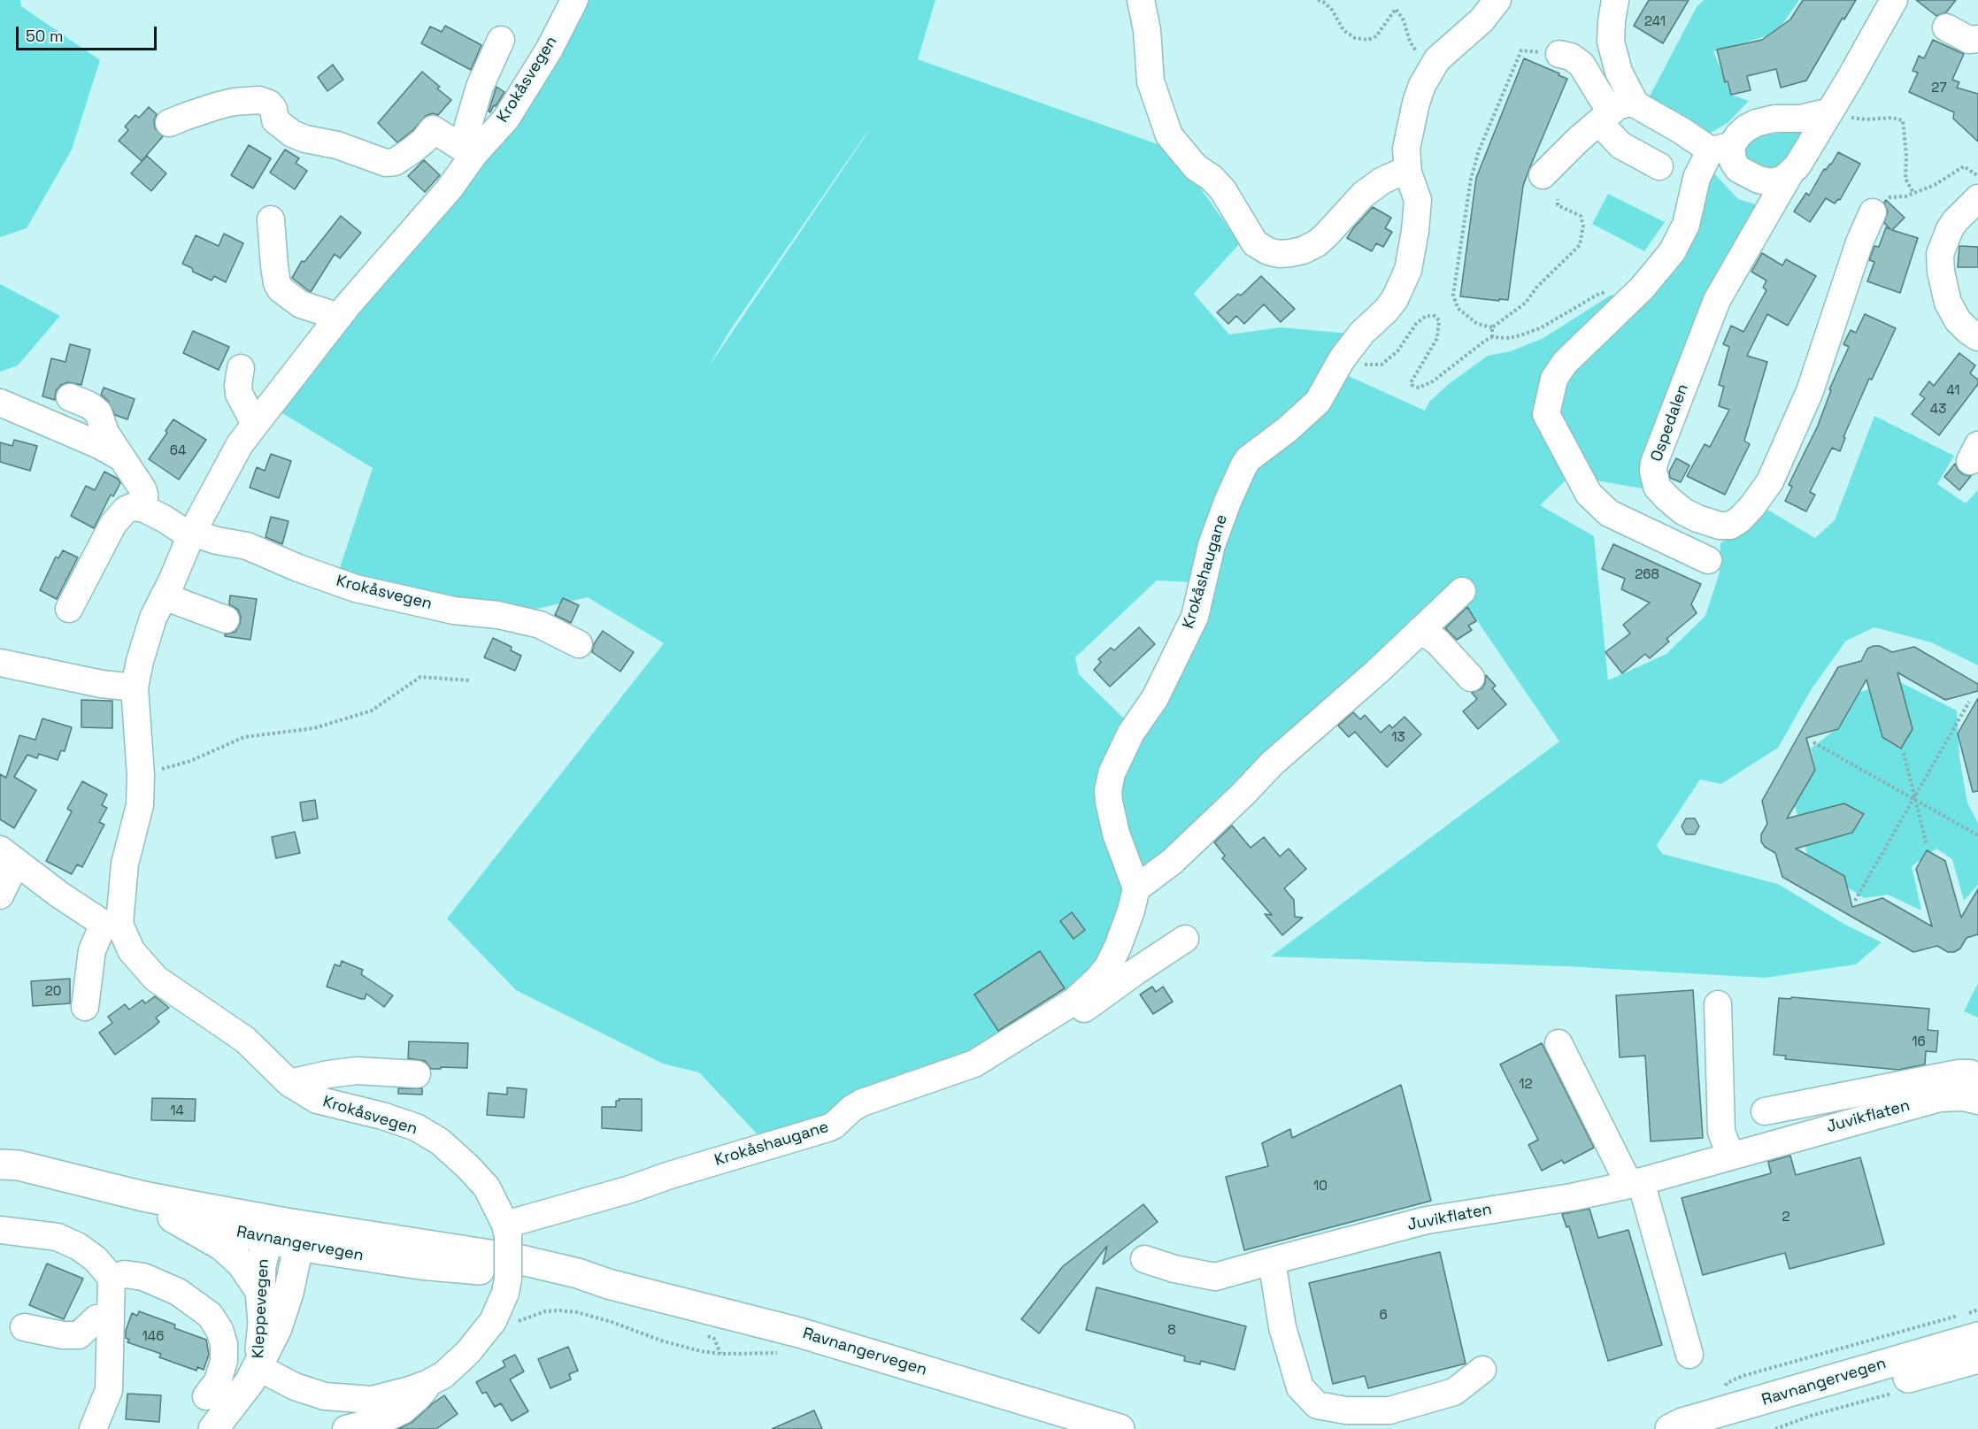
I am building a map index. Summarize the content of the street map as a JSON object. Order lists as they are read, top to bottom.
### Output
{
  "streets": {
    "main road": ["Ravnangervegen", "Kleppevegen"],
    "street": [
      "Krokåsvegen",
      "Ospedalen",
      "Krokåshaugane",
      "Juvikflaten"
    ]
  },
  "crossings": [
    ["Krokåsvegen", "Krokåshaugane"],
    ["Krokåsvegen", "Kleppevegen"],
    ["Ravnangervegen", "Kleppevegen"]
  ],
  "house_numbers": [
    "241",
    "27",
    "41",
    "43",
    "64",
    "268",
    "13",
    "20",
    "16",
    "12",
    "14",
    "10",
    "2",
    "6",
    "8",
    "146"
  ],
  "scale_bar": "50 m"
}
